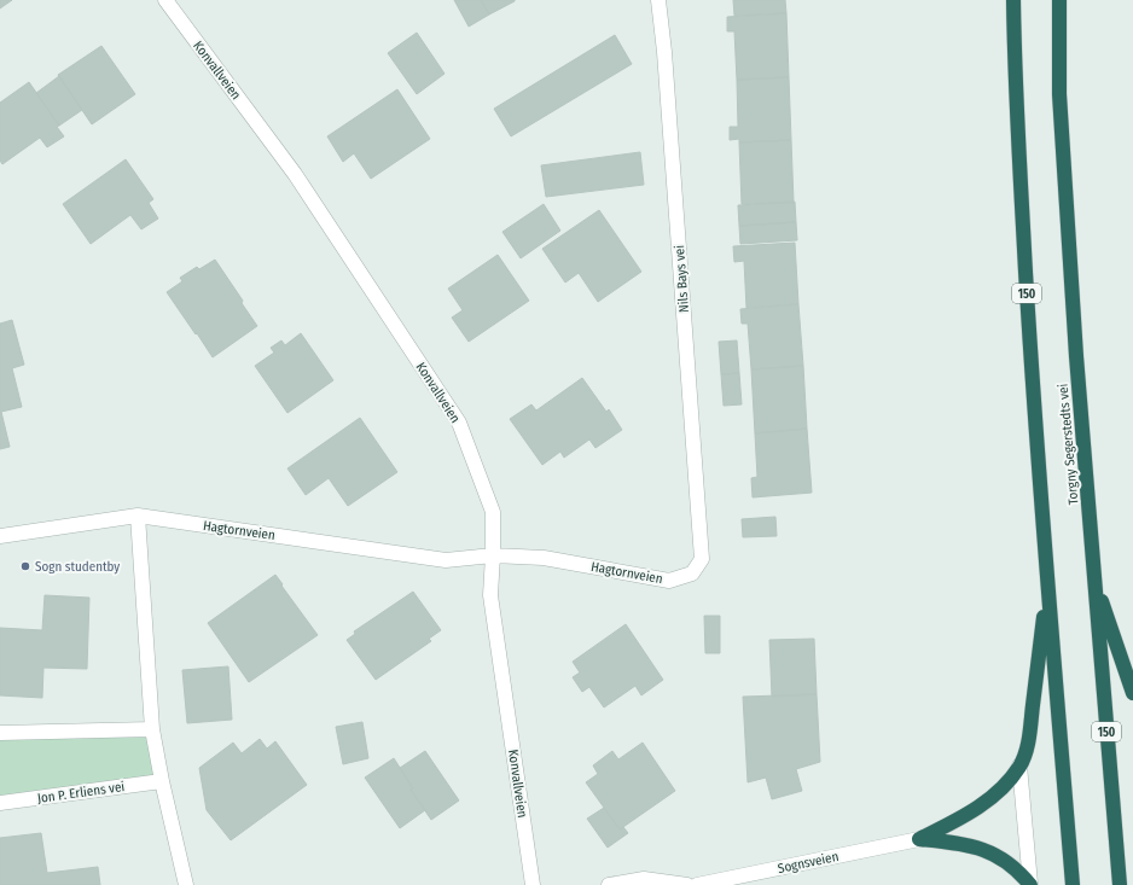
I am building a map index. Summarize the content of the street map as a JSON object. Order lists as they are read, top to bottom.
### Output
{
  "streets": {
    "highway": ["150", "Torgny Segerstedts vei"],
    "street": [
      "Konvallveien",
      "Nils Bays vei",
      "Hagtornveien",
      "Jon P. Erliens vei",
      "Sognsveien"
    ]
  },
  "crossings": [
    ["Konvallveien", "Hagtornveien"],
    ["Nils Bays vei", "Hagtornveien"]
  ],
  "places": ["Sogn studentby"]
}
